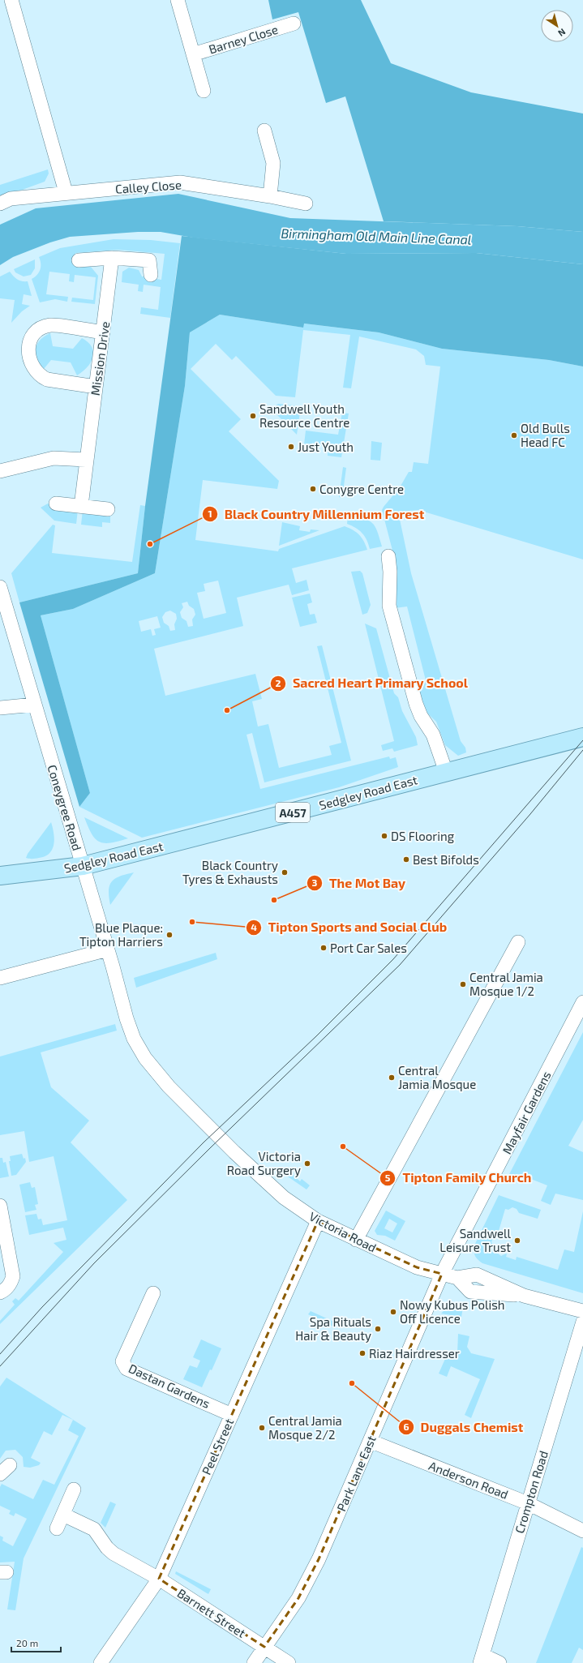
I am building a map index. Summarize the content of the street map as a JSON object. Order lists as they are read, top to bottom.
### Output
{
  "streets": {
    "main road": ["Sedgley Road East", "A457"],
    "street": [
      "Barney Close",
      "Calley Close",
      "Mission Drive",
      "Coneygree Road",
      "Mayfair Gardens",
      "Victoria Road",
      "Dastan Gardens",
      "Peel Street",
      "Park Lane East",
      "Anderson Road",
      "Crompton Road",
      "Barnett Street"
    ]
  },
  "crossings": [
    ["Sedgley Road East", "Coneygree Road"],
    ["Coneygree Road", "Victoria Road"],
    ["Mayfair Gardens", "Victoria Road"],
    ["Mayfair Gardens", "Park Lane East"],
    ["Victoria Road", "Peel Street"],
    ["Victoria Road", "Park Lane East"],
    ["Dastan Gardens", "Peel Street"],
    ["Peel Street", "Barnett Street"],
    ["Park Lane East", "Anderson Road"],
    ["Park Lane East", "Barnett Street"],
    ["Anderson Road", "Crompton Road"]
  ],
  "water": ["Birmingham Old Main Line Canal"],
  "places": [
    "Sandwell Youth Resource Centre",
    "Old Bulls Head FC",
    "Just Youth",
    "Conygre Centre",
    "Black Country Millennium Forest",
    "Sacred Heart Primary School",
    "DS Flooring",
    "Best Bifolds",
    "Black Country Tyres & Exhausts",
    "The Mot Bay",
    "Tipton Sports and Social Club",
    "Blue Plaque: Tipton Harriers",
    "Port Car Sales",
    "Central Jamia Mosque 1/2",
    "Central Jamia Mosque",
    "Tipton Family Church",
    "Victoria Road Surgery",
    "Sandwell Leisure Trust",
    "Nowy Kubus Polish Off Licence",
    "Spa Rituals Hair & Beauty",
    "Riaz Hairdresser",
    "Duggals Chemist",
    "Central Jamia Mosque 2/2"
  ],
  "scale_bar": "20 m",
  "north": "bottom right"
}
